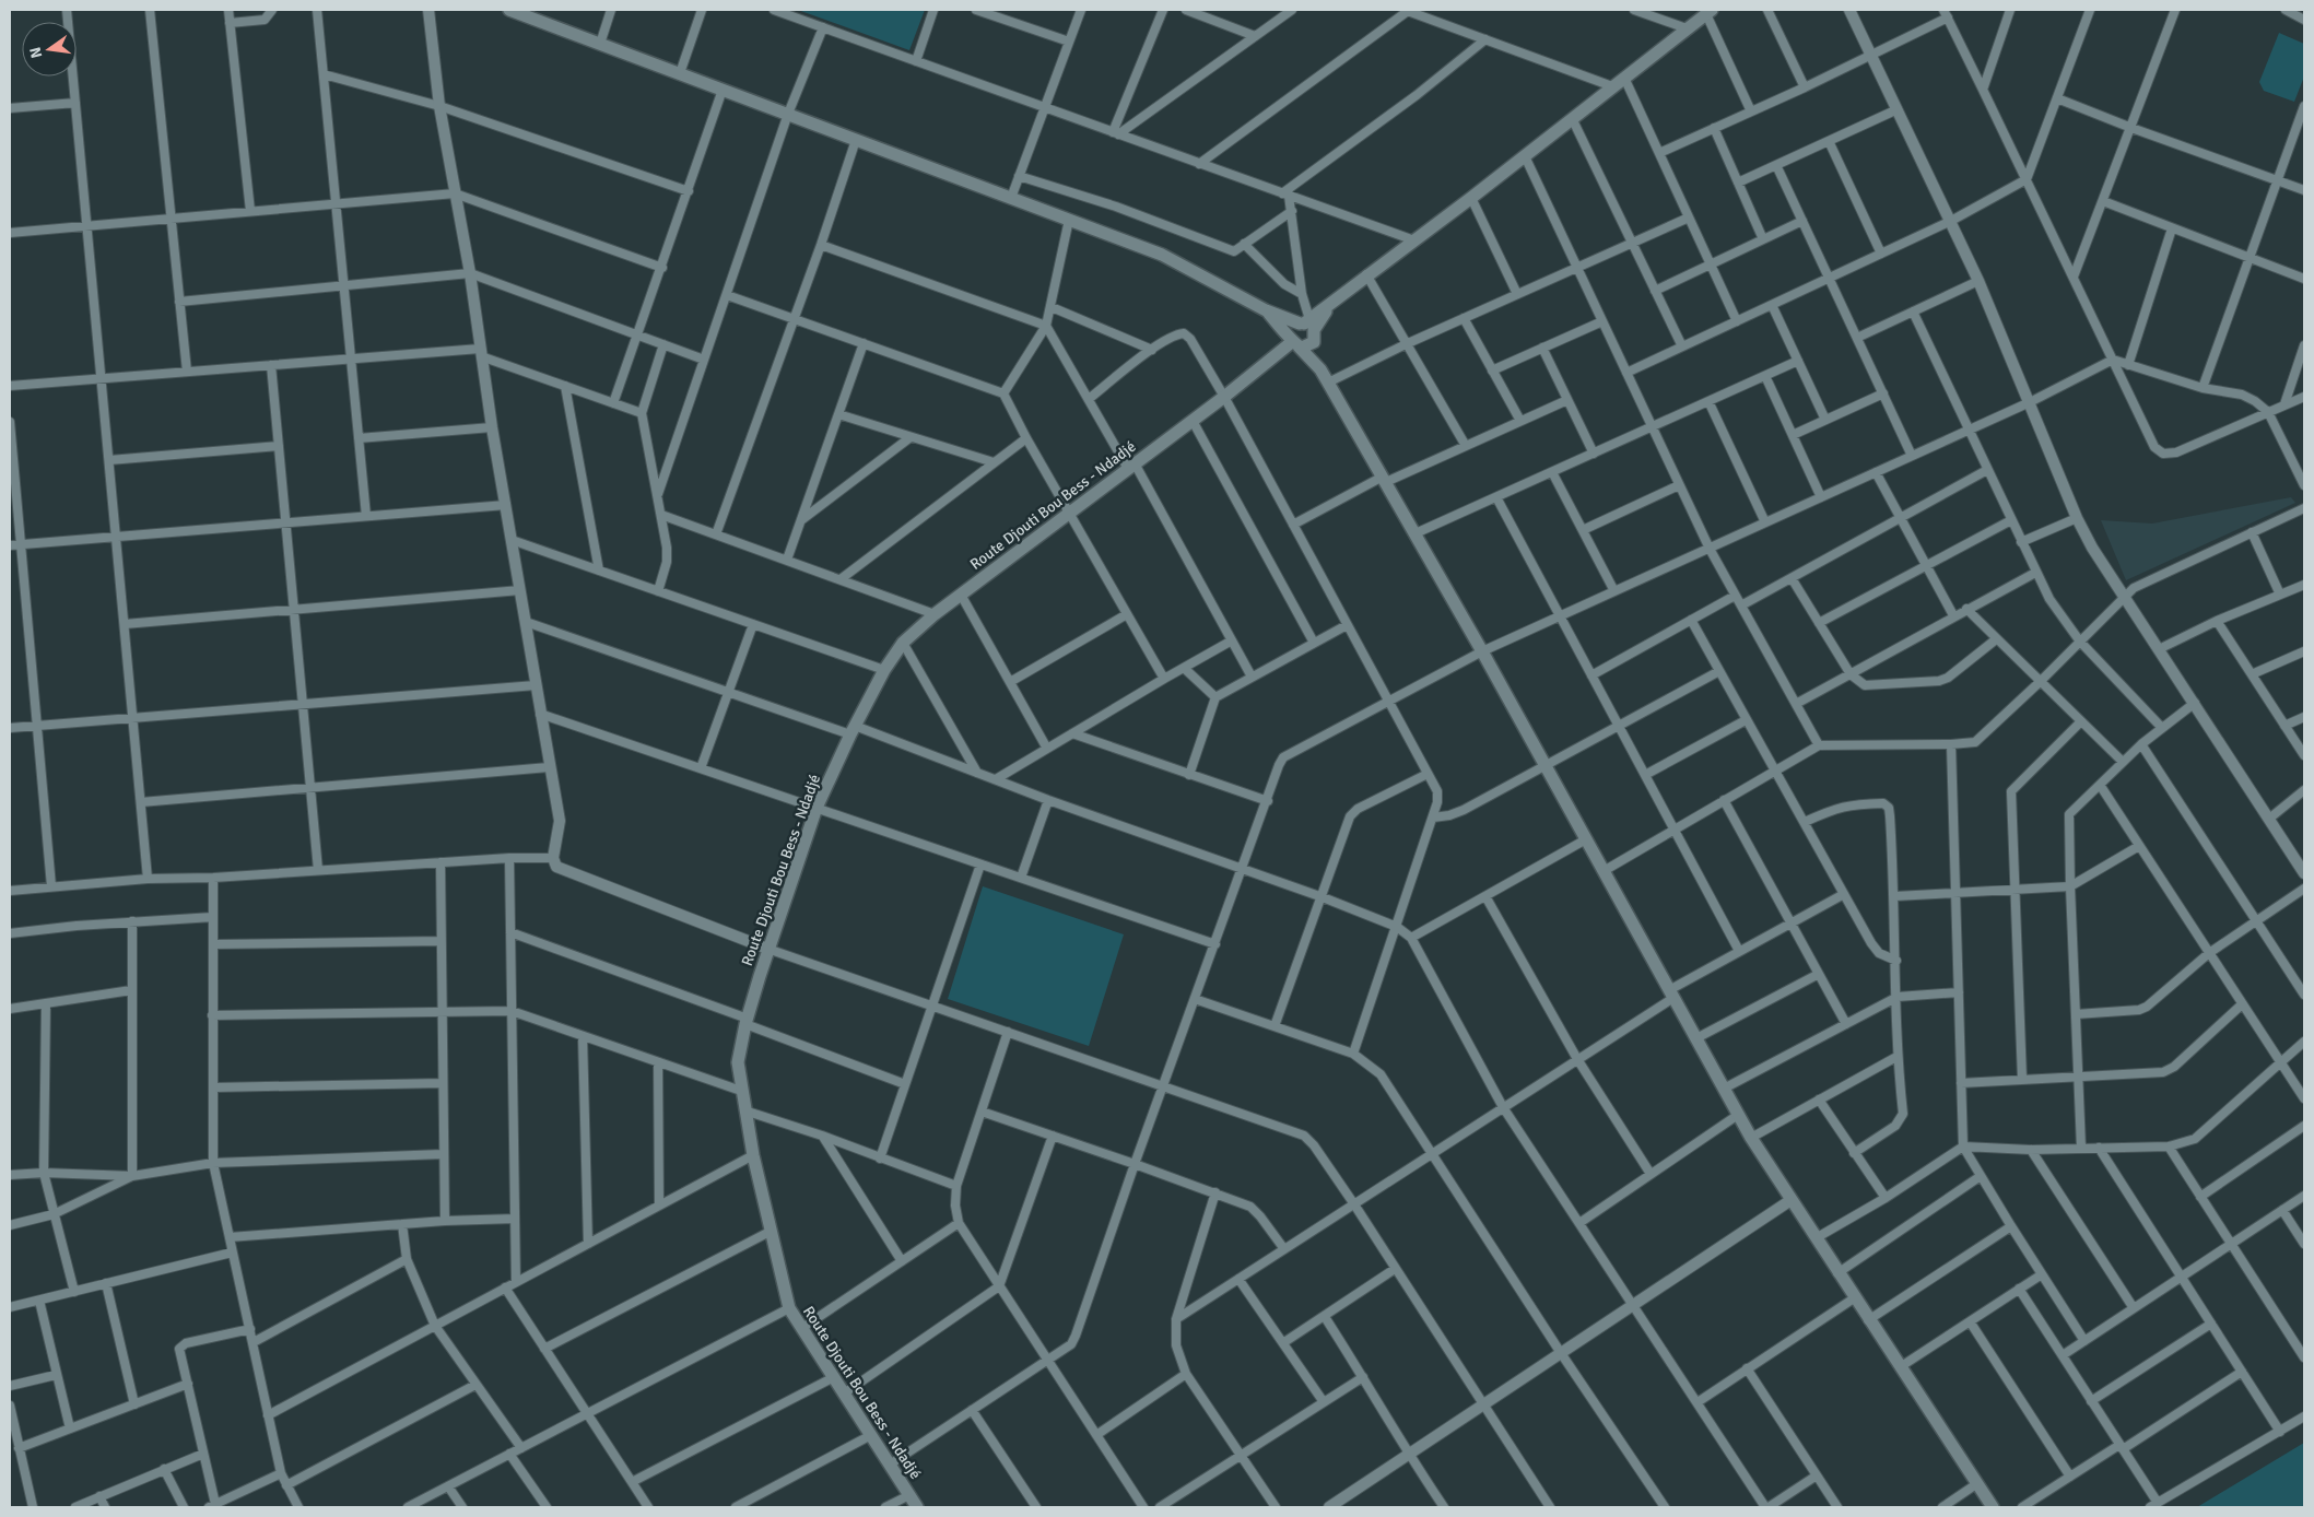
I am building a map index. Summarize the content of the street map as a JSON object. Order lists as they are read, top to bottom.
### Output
{
  "streets": {
    "main road": ["Route Djouti Bou Bess - Ndadjé"]
  },
  "north": "left"
}
